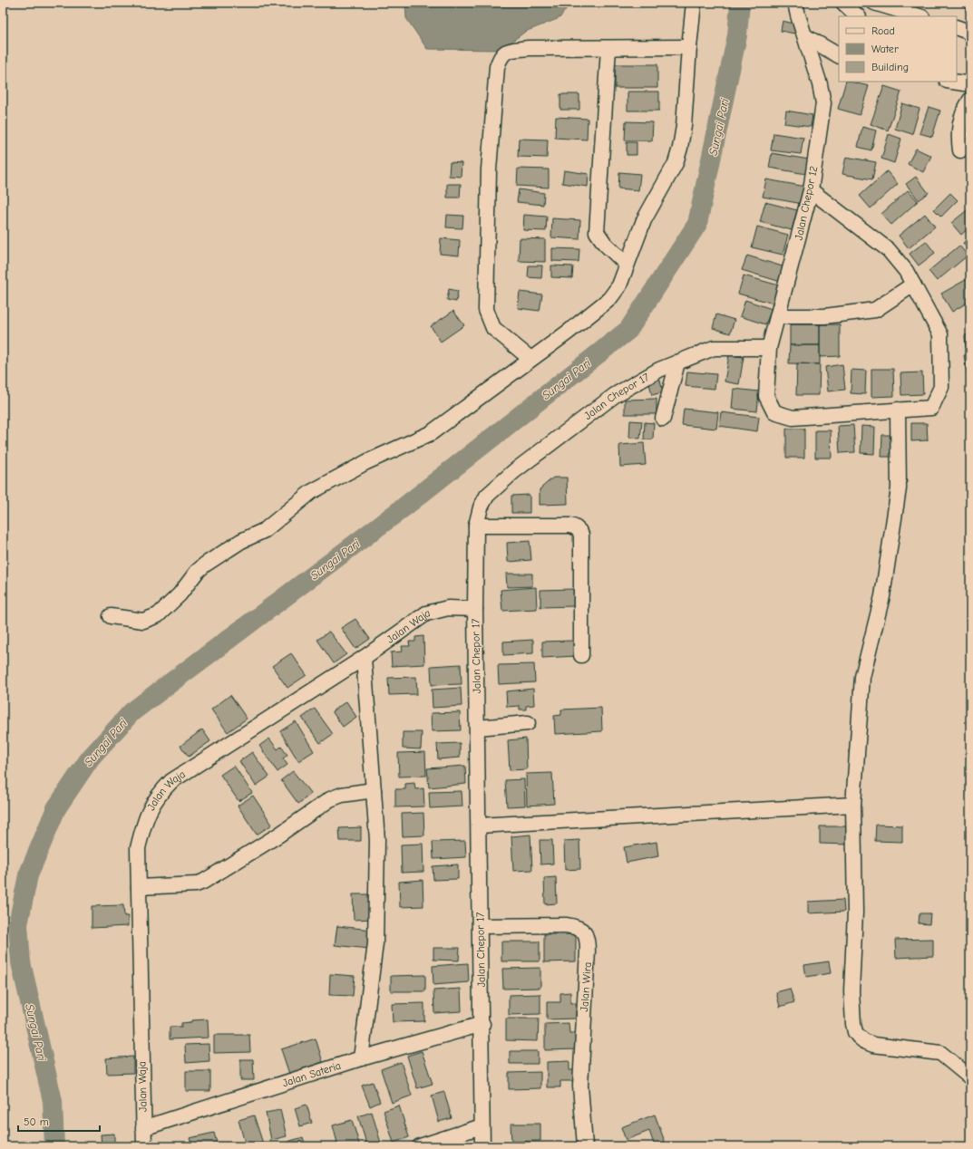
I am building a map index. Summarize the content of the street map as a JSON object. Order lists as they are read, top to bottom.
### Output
{
  "streets": {
    "street": [
      "Jalan Chepor 12",
      "Jalan Chepor 17",
      "Jalan Waja",
      "Jalan Wira",
      "Jalan Sateria"
    ]
  },
  "crossings": [
    ["Jalan Chepor 12", "Jalan Chepor 17"],
    ["Jalan Chepor 17", "Jalan Waja"],
    ["Jalan Chepor 17", "Jalan Wira"],
    ["Jalan Chepor 17", "Jalan Sateria"],
    ["Jalan Waja", "Jalan Sateria"]
  ],
  "water": ["Sungai Pari"],
  "legend": ["Road", "Water", "Building"],
  "scale_bar": "50 m"
}
